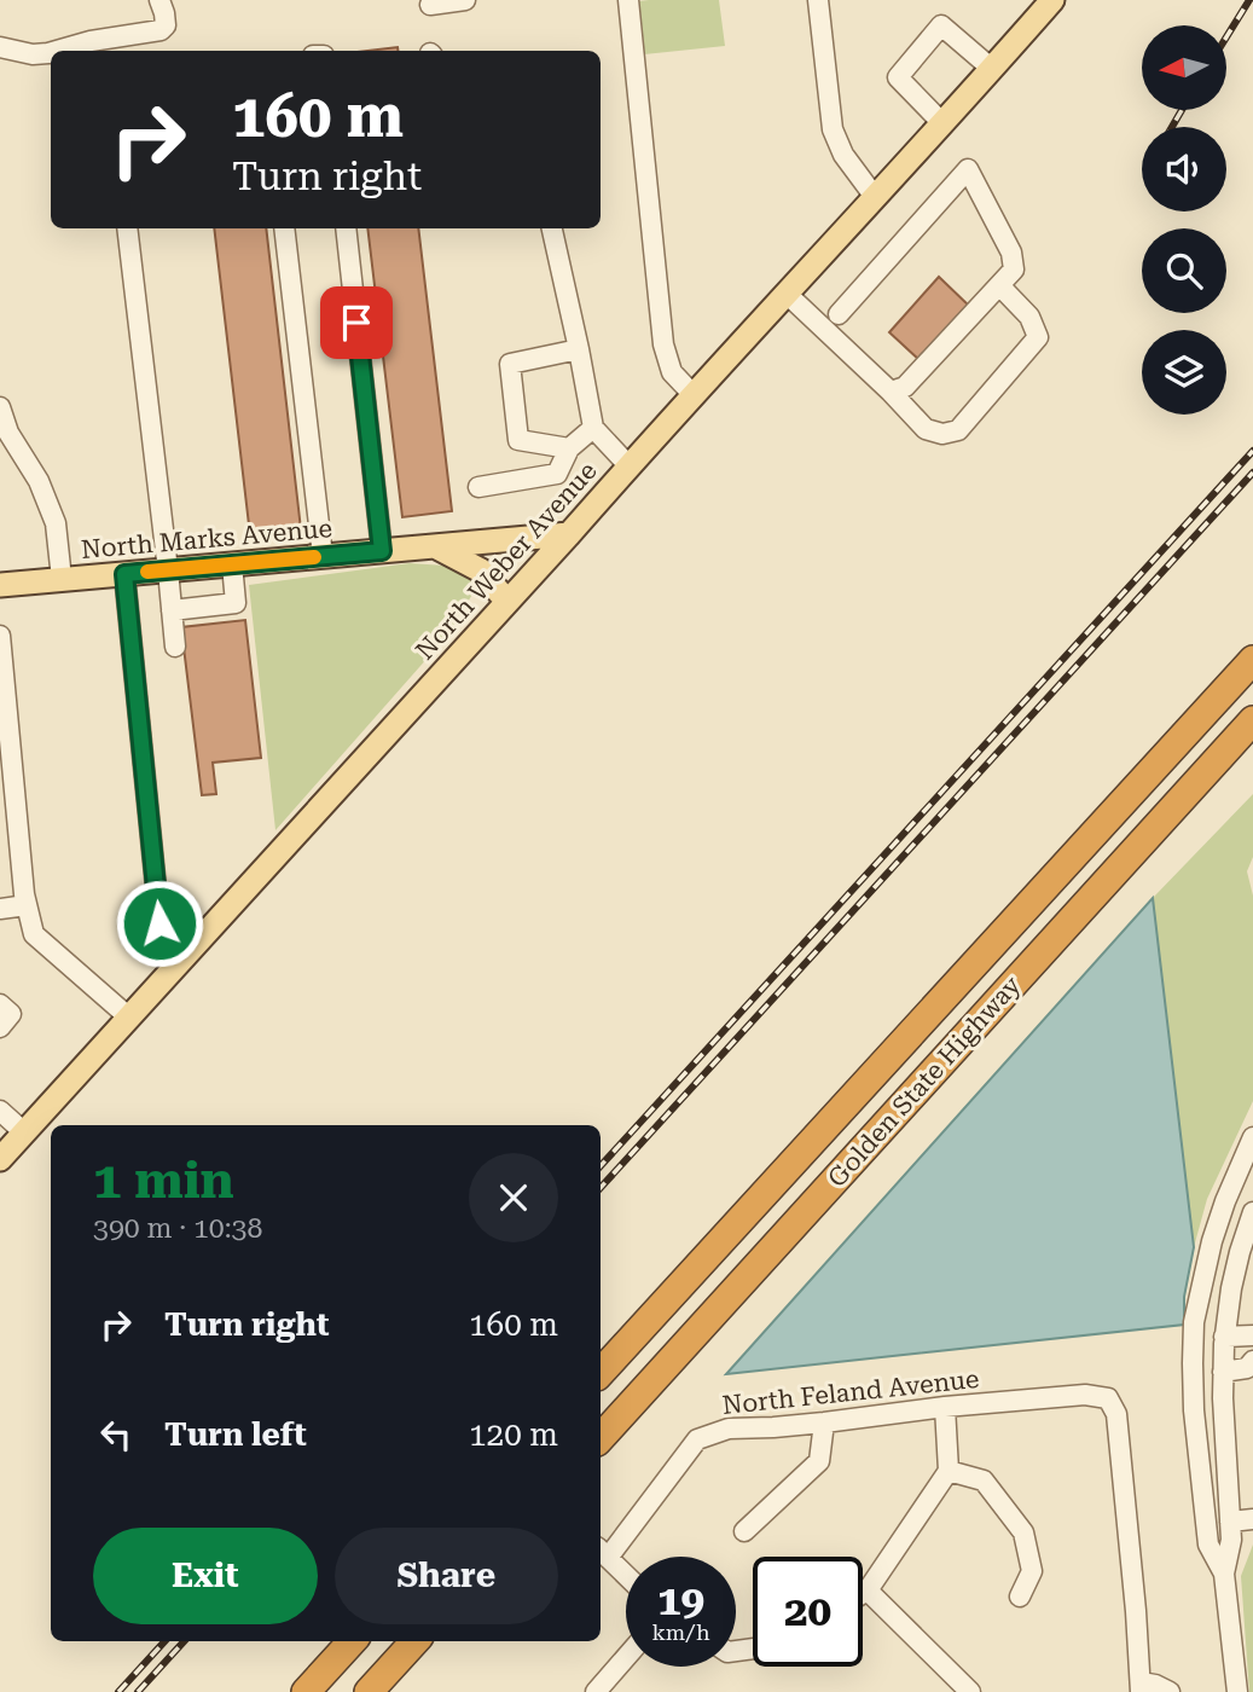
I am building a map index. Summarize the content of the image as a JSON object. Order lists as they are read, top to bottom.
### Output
{
  "streets": {
    "highway": ["Golden State Highway"],
    "main road": ["North Marks Avenue", "North Weber Avenue"],
    "street": ["North Feland Avenue"]
  },
  "crossings": [
    ["North Marks Avenue", "North Weber Avenue"]
  ],
  "north": "left",
  "page": {
    "turn": ["160 m", "Turn right"],
    "heading": ["1 min", "390 m · 10:38"],
    "list": [
      {
        "name": "Turn right",
        "value": "160 m"
      },
      {
        "name": "Turn left",
        "value": "120 m"
      }
    ],
    "buttons": ["Exit", "Share"],
    "speed": "19 km/h",
    "limit": "20"
  }
}
